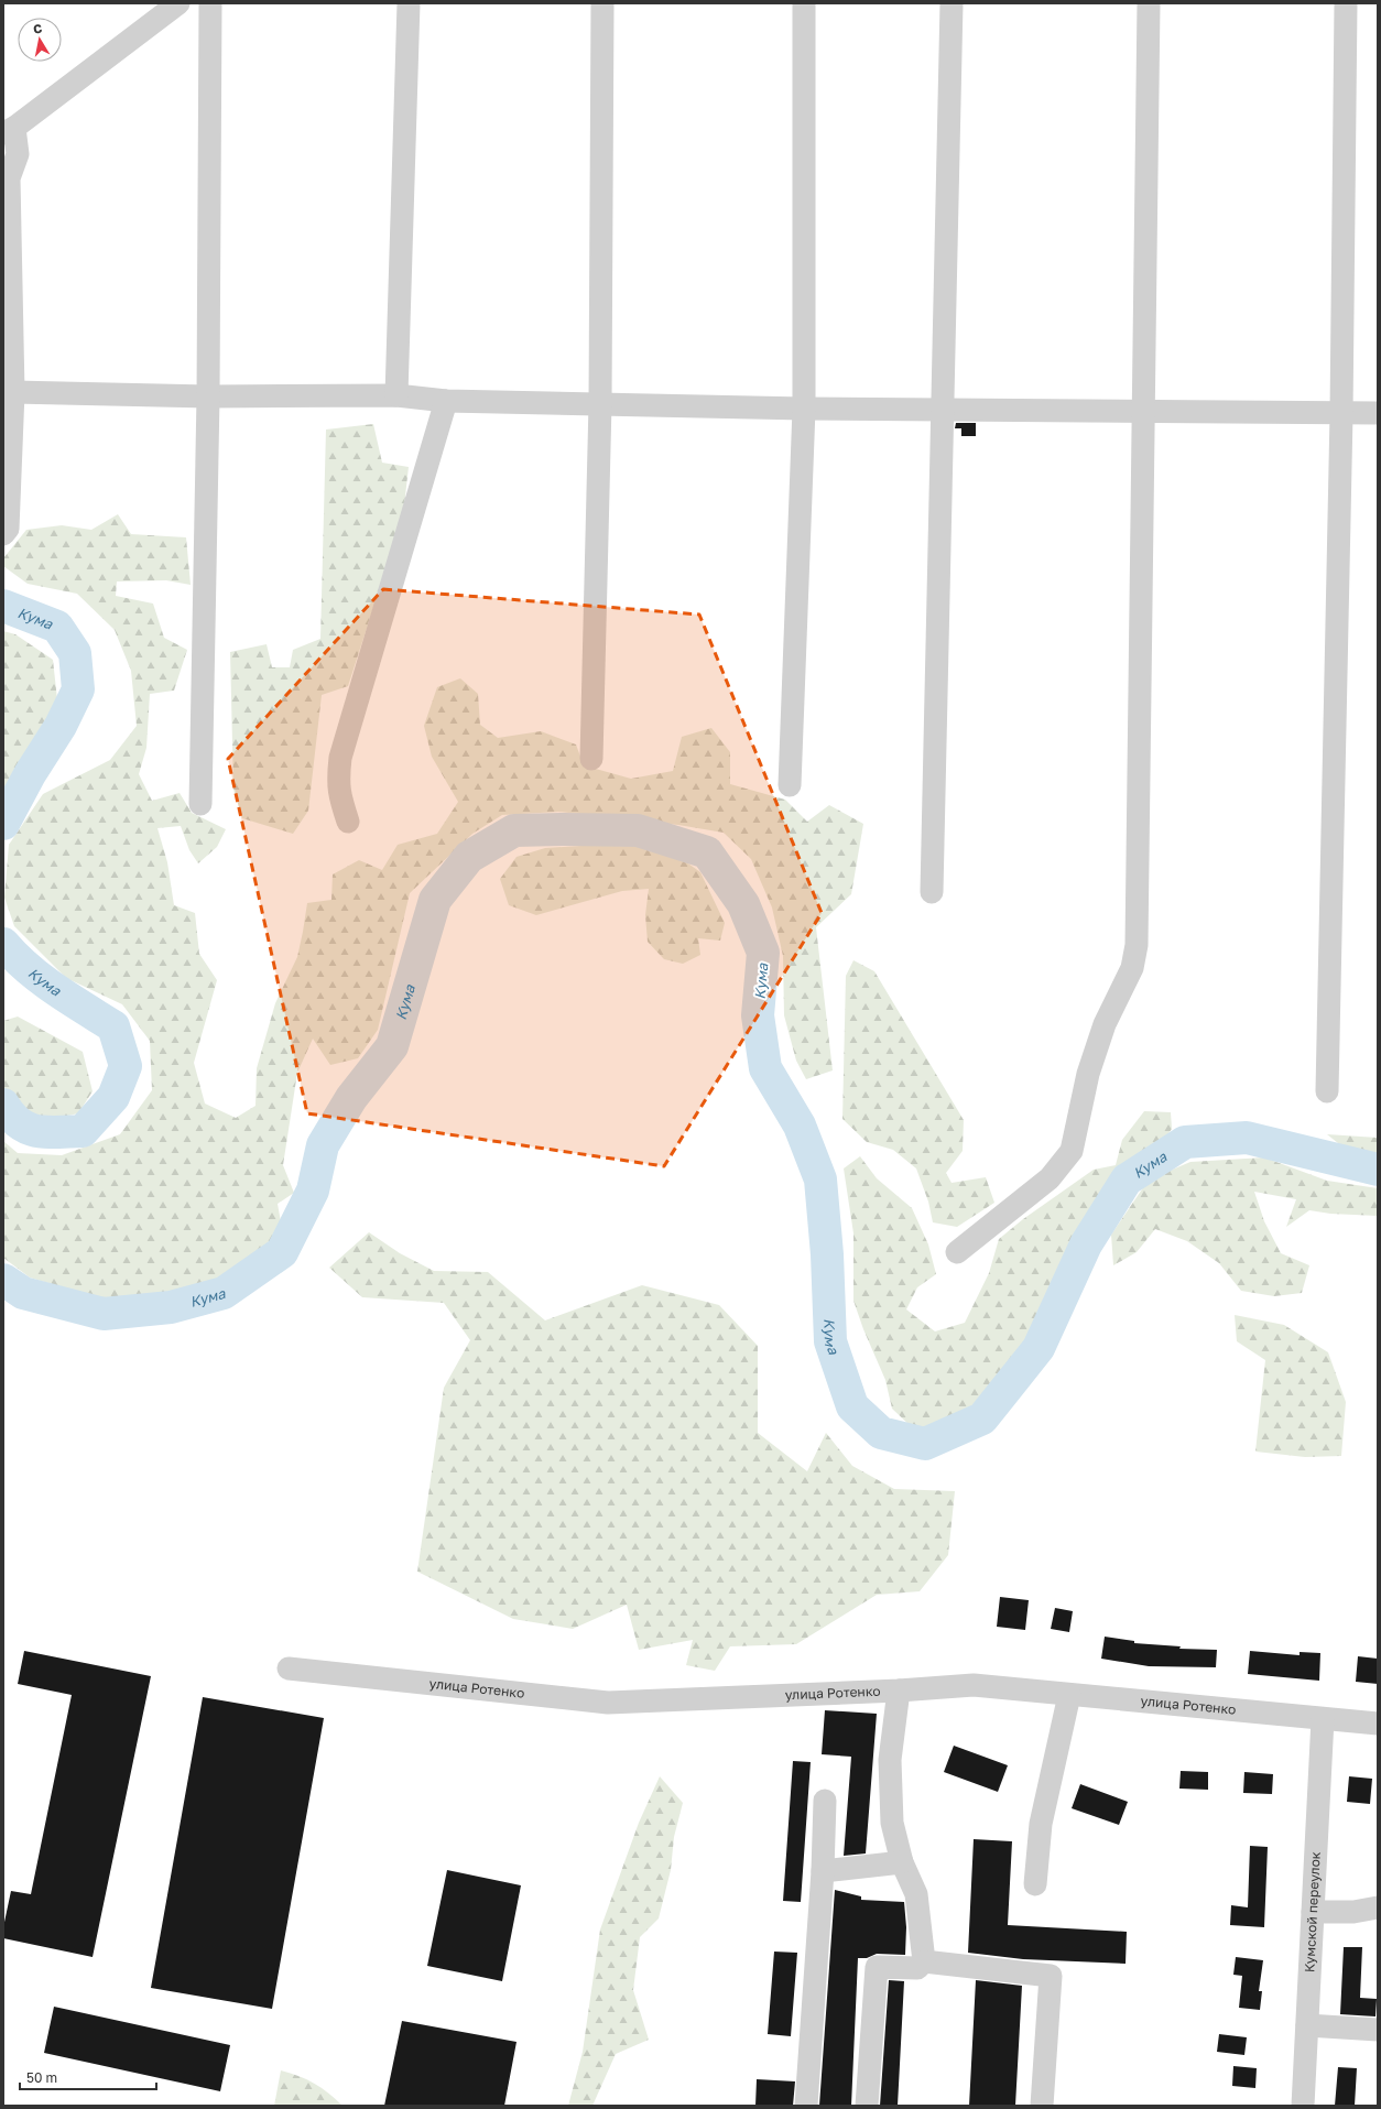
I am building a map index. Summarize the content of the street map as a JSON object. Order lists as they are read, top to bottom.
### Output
{
  "streets": {
    "street": ["улица Ротенко", "Кумской переулок"]
  },
  "crossings": [
    ["улица Ротенко", "Кумской переулок"]
  ],
  "water": ["Кума"],
  "scale_bar": "50 m",
  "north": "top"
}
